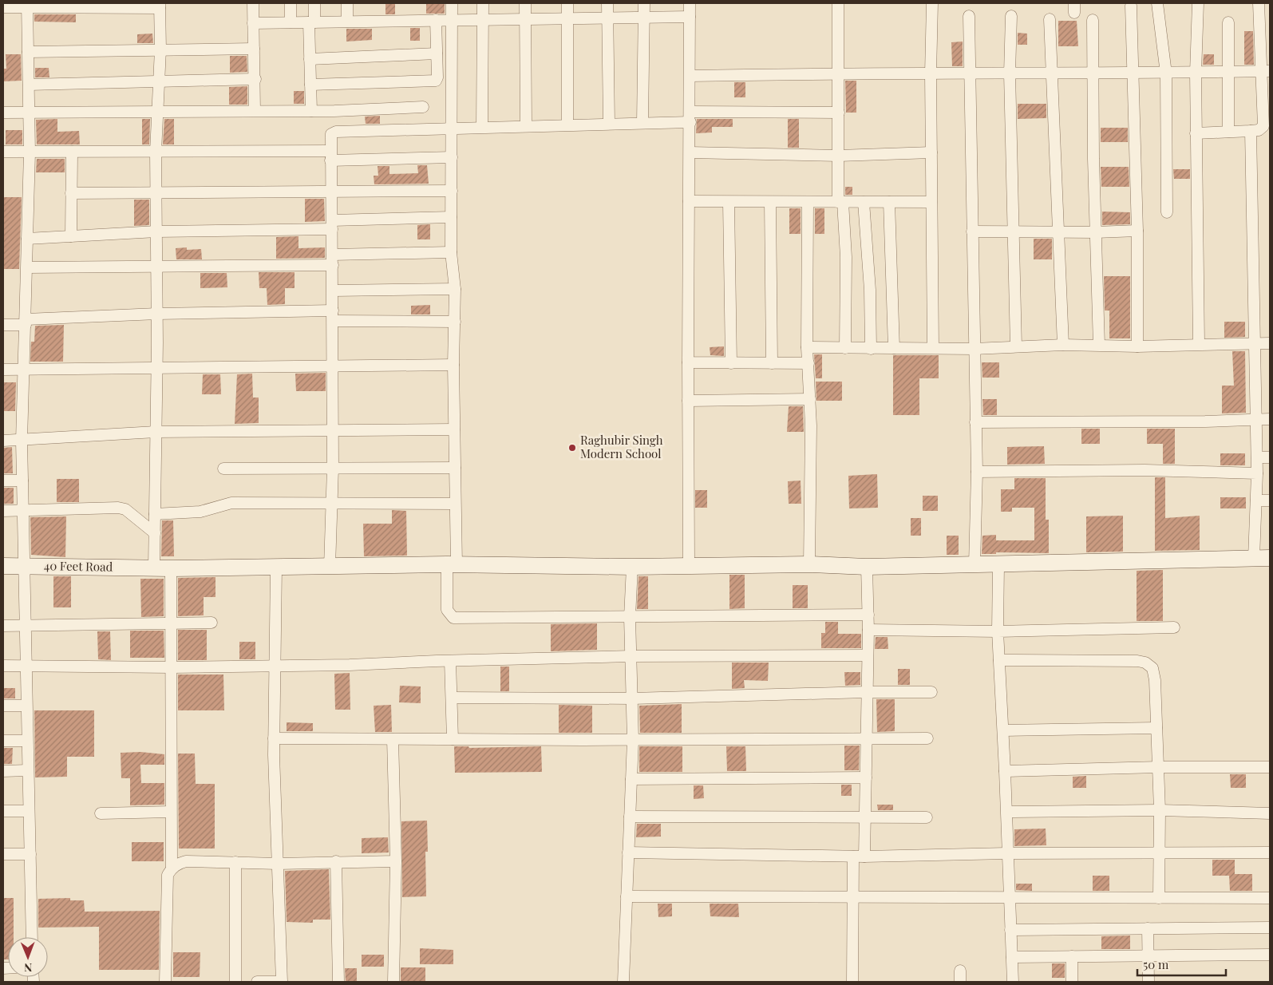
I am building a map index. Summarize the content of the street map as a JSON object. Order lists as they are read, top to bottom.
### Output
{
  "streets": {
    "street": ["40 Feet Road"]
  },
  "places": ["Raghubir Singh Modern School"],
  "scale_bar": "50 m",
  "north": "bottom"
}
